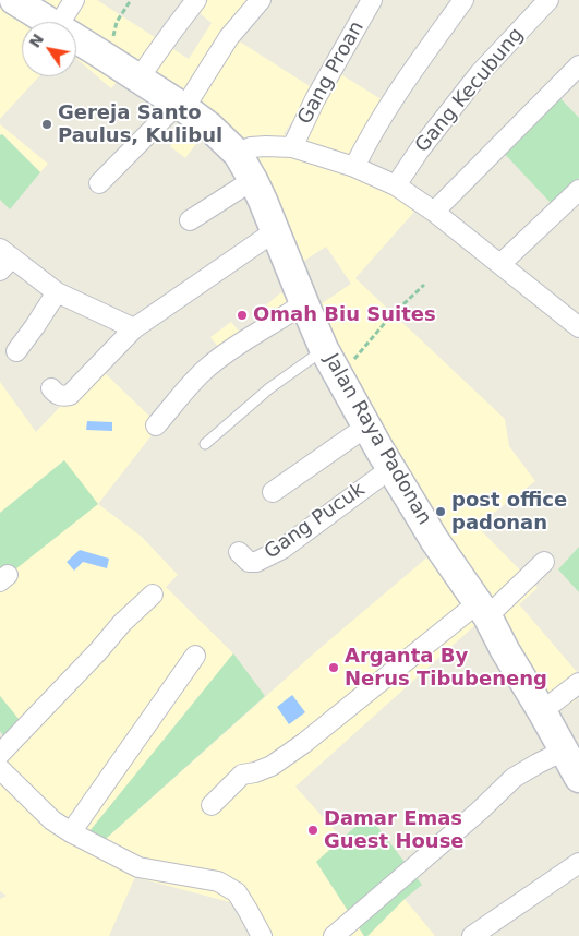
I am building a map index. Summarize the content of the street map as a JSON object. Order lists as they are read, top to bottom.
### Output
{
  "streets": {
    "main road": ["Jalan Raya Padonan"],
    "street": ["Gang Proan", "Gang Kecubung", "Gang Pucuk"]
  },
  "crossings": [
    ["Jalan Raya Padonan", "Gang Pucuk"]
  ],
  "places": [
    "Gereja Santo Paulus, Kulibul",
    "Omah Biu Suites",
    "post office padonan",
    "Arganta By Nerus Tibubeneng",
    "Damar Emas Guest House"
  ],
  "north": "top left"
}
